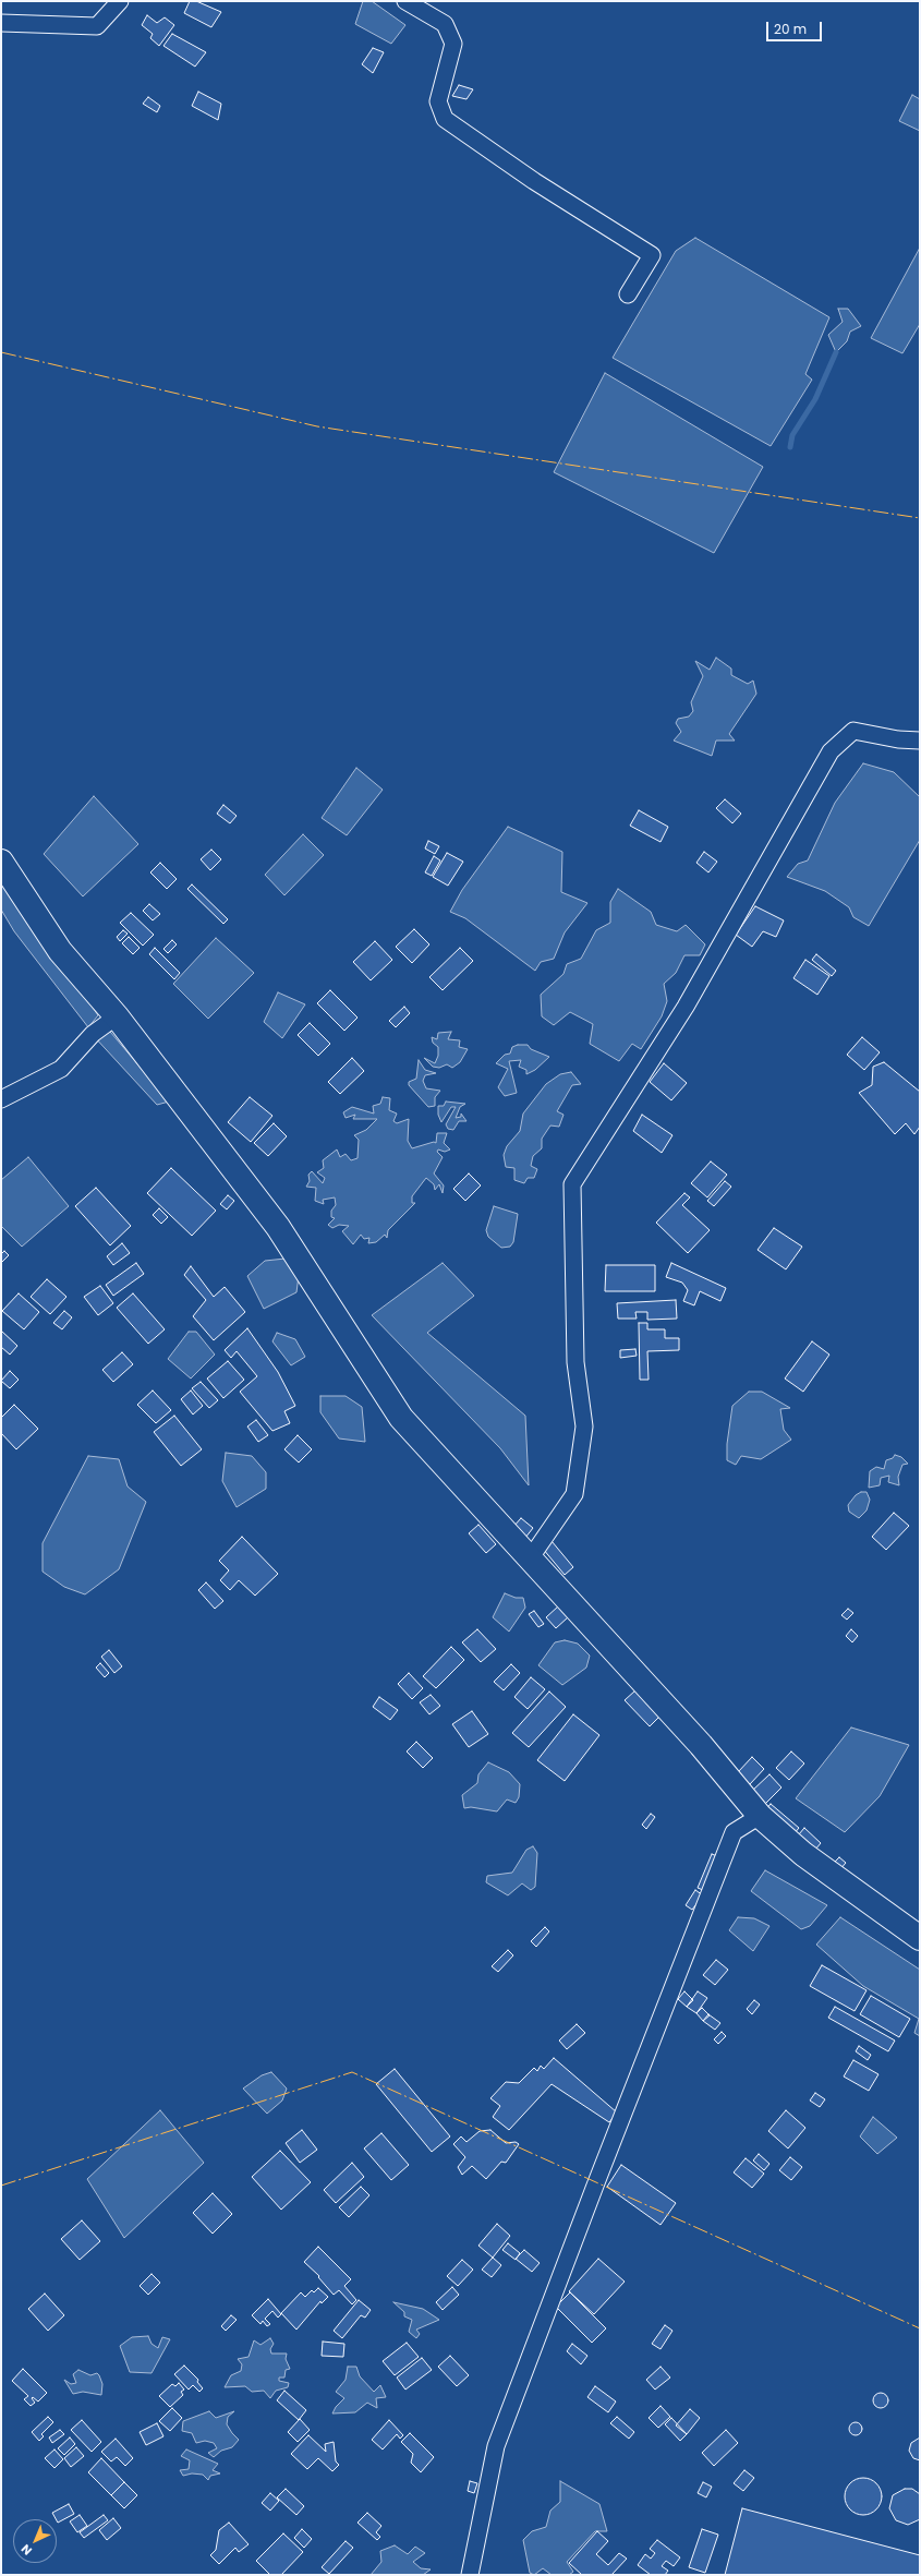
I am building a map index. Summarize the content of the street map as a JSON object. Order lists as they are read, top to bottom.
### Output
{
  "scale_bar": "20 m",
  "north": "bottom left"
}
